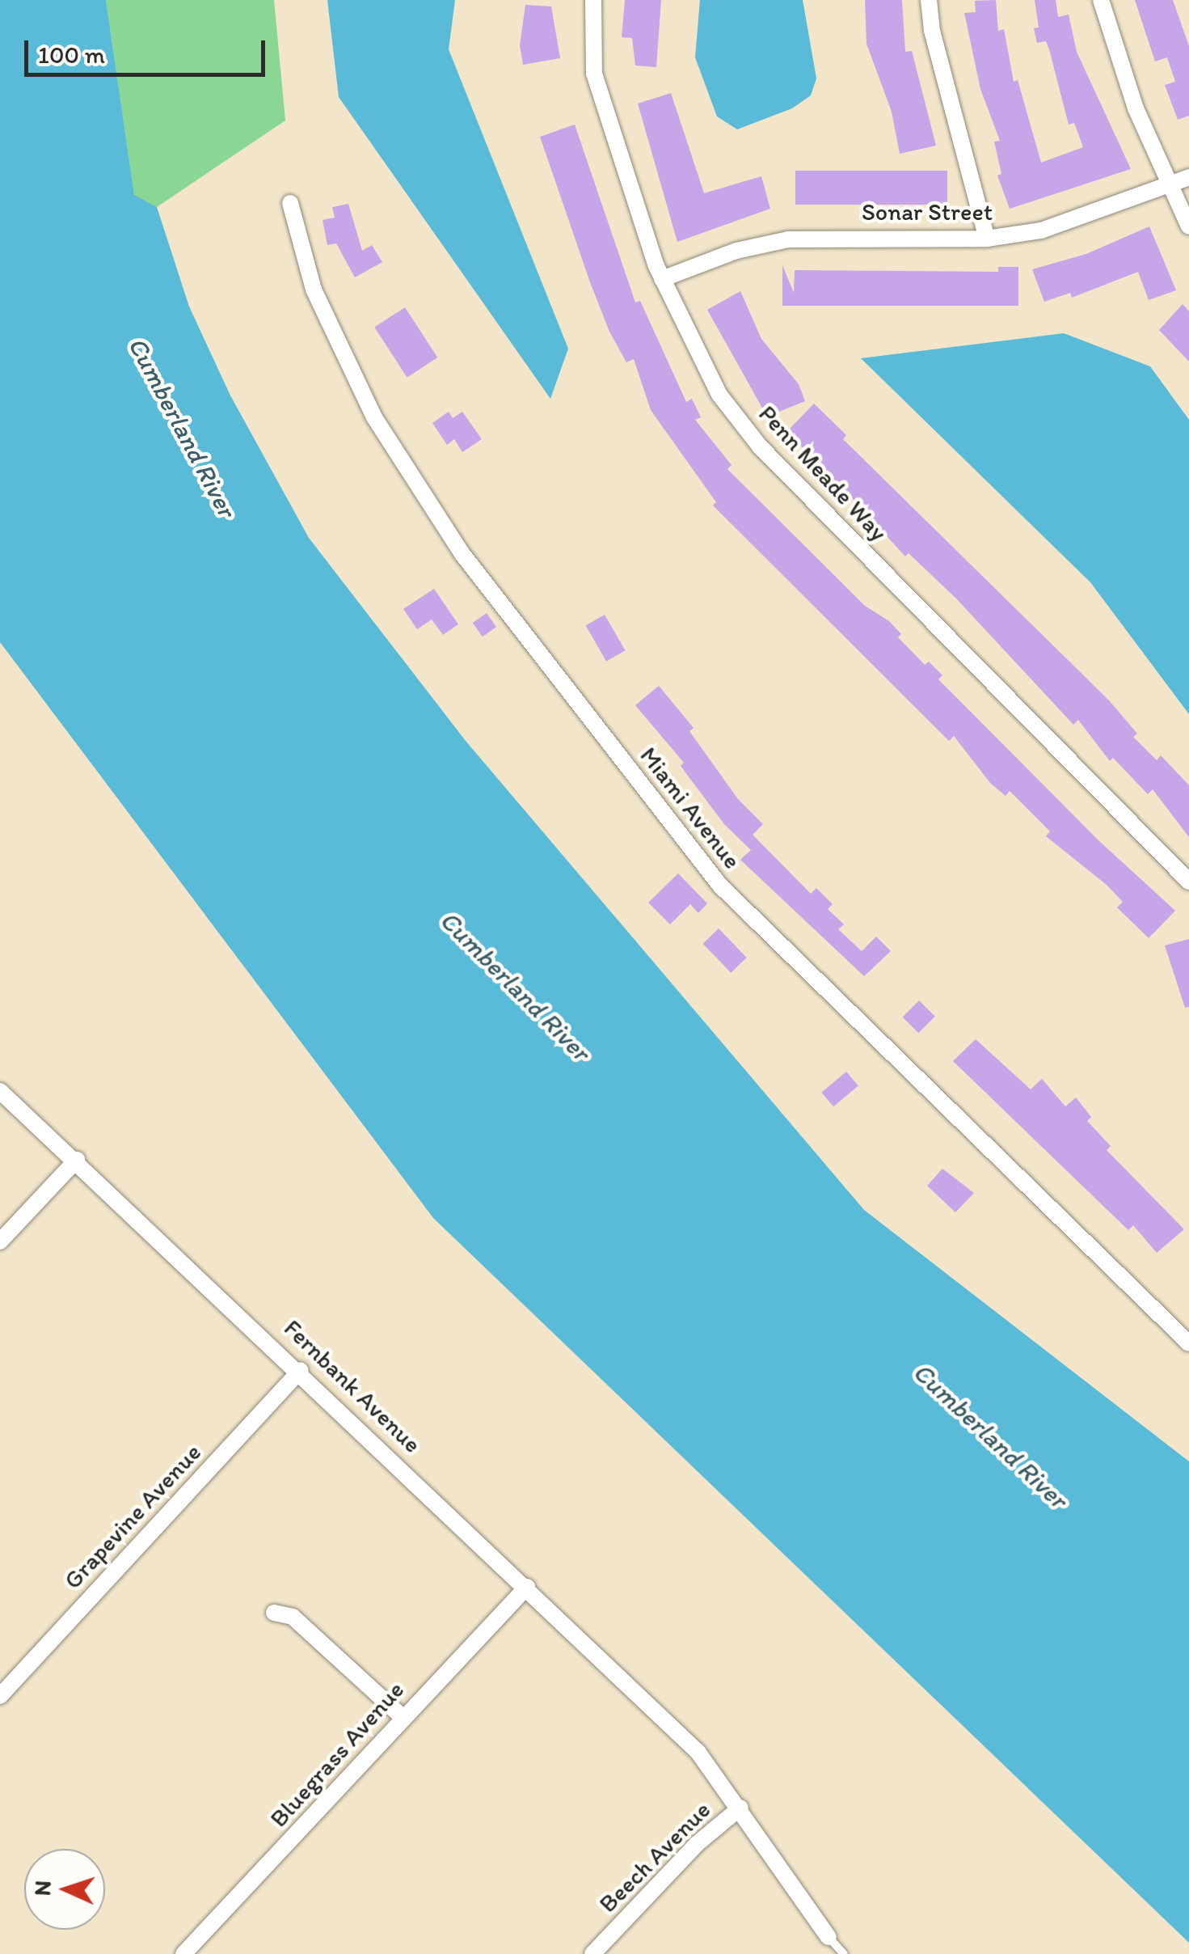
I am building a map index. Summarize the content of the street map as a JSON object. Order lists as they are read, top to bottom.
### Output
{
  "streets": {
    "street": [
      "Sonar Street",
      "Penn Meade Way",
      "Miami Avenue",
      "Fernbank Avenue",
      "Grapevine Avenue",
      "Bluegrass Avenue",
      "Beech Avenue"
    ]
  },
  "crossings": [
    ["Sonar Street", "Penn Meade Way"],
    ["Fernbank Avenue", "Grapevine Avenue"],
    ["Fernbank Avenue", "Bluegrass Avenue"],
    ["Fernbank Avenue", "Beech Avenue"]
  ],
  "water": ["Cumberland River"],
  "scale_bar": "100 m",
  "north": "left"
}
